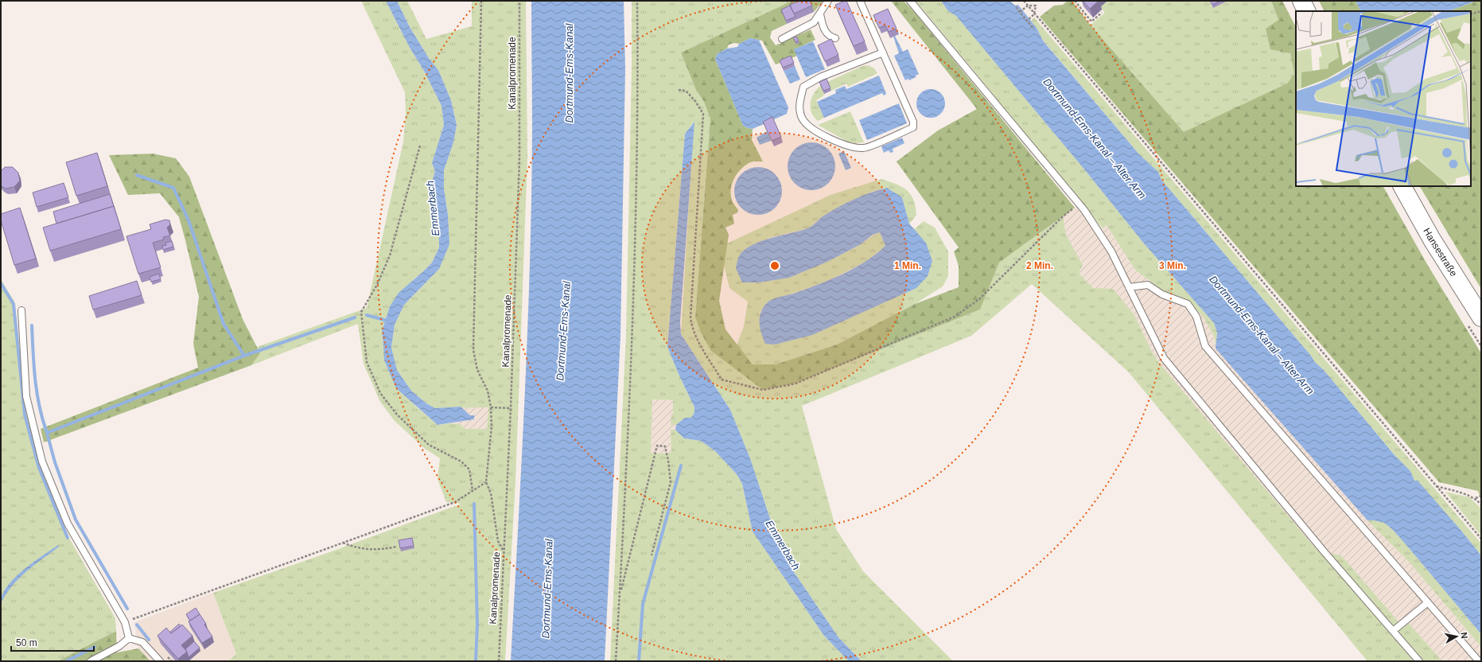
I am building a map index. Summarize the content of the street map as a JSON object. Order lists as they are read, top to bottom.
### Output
{
  "streets": {
    "main road": ["Hansestraße"],
    "path": ["Kanalpromenade"]
  },
  "water": ["Dortmund-Ems-Kanal", "Dortmund-Ems-Kanal – Alter Arm", "Emmerbach"],
  "scale_bar": "50 m",
  "north": "right",
  "rings": ["1 Min.", "2 Min.", "3 Min."]
}
